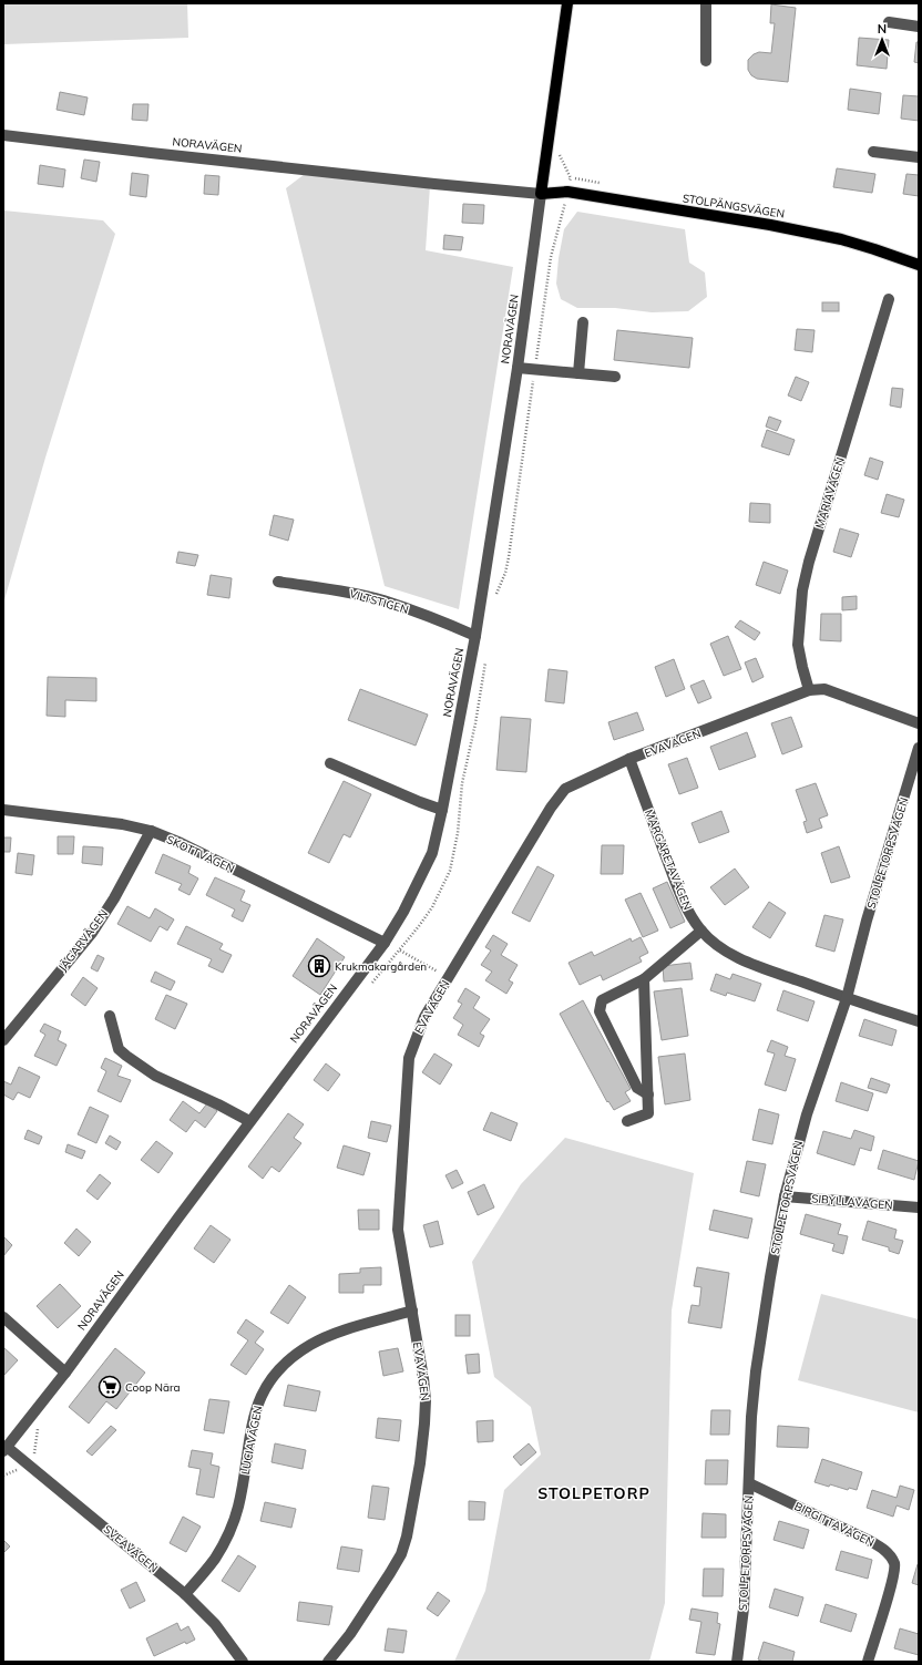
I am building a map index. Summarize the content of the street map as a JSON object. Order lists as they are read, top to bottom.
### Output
{
  "streets": {
    "main road": ["NORAVÄGEN", "STOLPÄNGSVÄGEN"],
    "street": [
      "MARIAVÄGEN",
      "VILTSTIGEN",
      "EVAVÄGEN",
      "STOLPETORPSVÄGEN",
      "SKOTTVÄGEN",
      "MARGARETAVÄGEN",
      "JÄGARVÄGEN",
      "SIBYLLAVÄGEN",
      "LUCIAVÄGEN",
      "BIRGITTAVÄGEN",
      "SVEAVÄGEN"
    ]
  },
  "crossings": [
    ["NORAVÄGEN", "STOLPÄNGSVÄGEN"],
    ["NORAVÄGEN", "VILTSTIGEN"],
    ["NORAVÄGEN", "SKOTTVÄGEN"],
    ["NORAVÄGEN", "SVEAVÄGEN"],
    ["MARIAVÄGEN", "EVAVÄGEN"],
    ["EVAVÄGEN", "MARGARETAVÄGEN"],
    ["EVAVÄGEN", "LUCIAVÄGEN"],
    ["STOLPETORPSVÄGEN", "MARGARETAVÄGEN"],
    ["STOLPETORPSVÄGEN", "SIBYLLAVÄGEN"],
    ["STOLPETORPSVÄGEN", "BIRGITTAVÄGEN"],
    ["SKOTTVÄGEN", "JÄGARVÄGEN"],
    ["LUCIAVÄGEN", "SVEAVÄGEN"]
  ],
  "districts": ["STOLPETORP"],
  "places": {
    "building": ["Krukmakargården"],
    "supermarket": ["Coop Nära"]
  },
  "north": "top"
}
